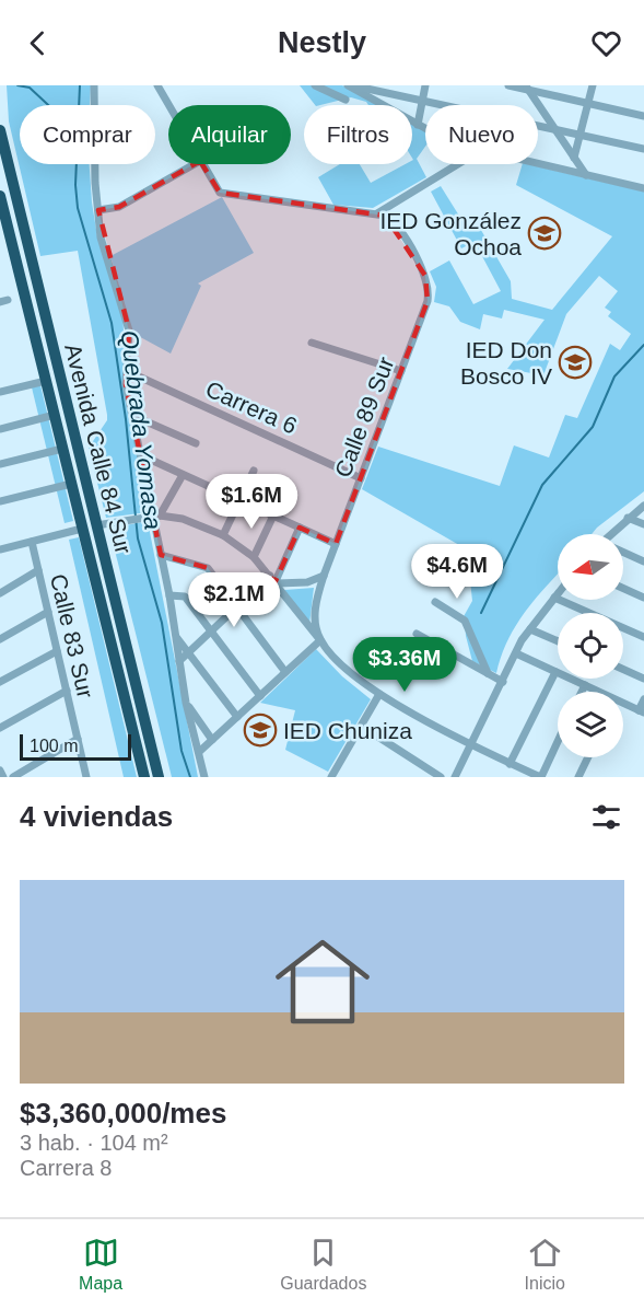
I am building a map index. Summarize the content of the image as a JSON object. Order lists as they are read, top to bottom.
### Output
{
  "streets": {
    "highway": ["Avenida Calle 84 Sur"],
    "street": ["Carrera 6", "Calle 89 Sur", "Calle 83 Sur"]
  },
  "crossings": [
    ["Carrera 6", "Calle 89 Sur"]
  ],
  "water": ["Quebrada Yomasa"],
  "places": {
    "school or university": ["IED González Ochoa", "IED Don Bosco IV", "IED Chuniza"]
  },
  "scale_bar": "100 m",
  "north": "left",
  "page": {
    "header": "Nestly",
    "chip": [
      "Comprar",
      "Alquilar",
      "Filtros",
      "Nuevo"
    ],
    "price": [
      "$1.6M",
      "$4.6M",
      "$2.1M",
      "$3.36M"
    ],
    "scale": "100 m",
    "heading": "4 viviendas",
    "list": [
      {
        "name": "$3,360,000/mes",
        "note": "3 hab. · 104 m² · Carrera 8"
      }
    ],
    "tabs": ["Mapa", "Guardados", "Inicio"]
  }
}
